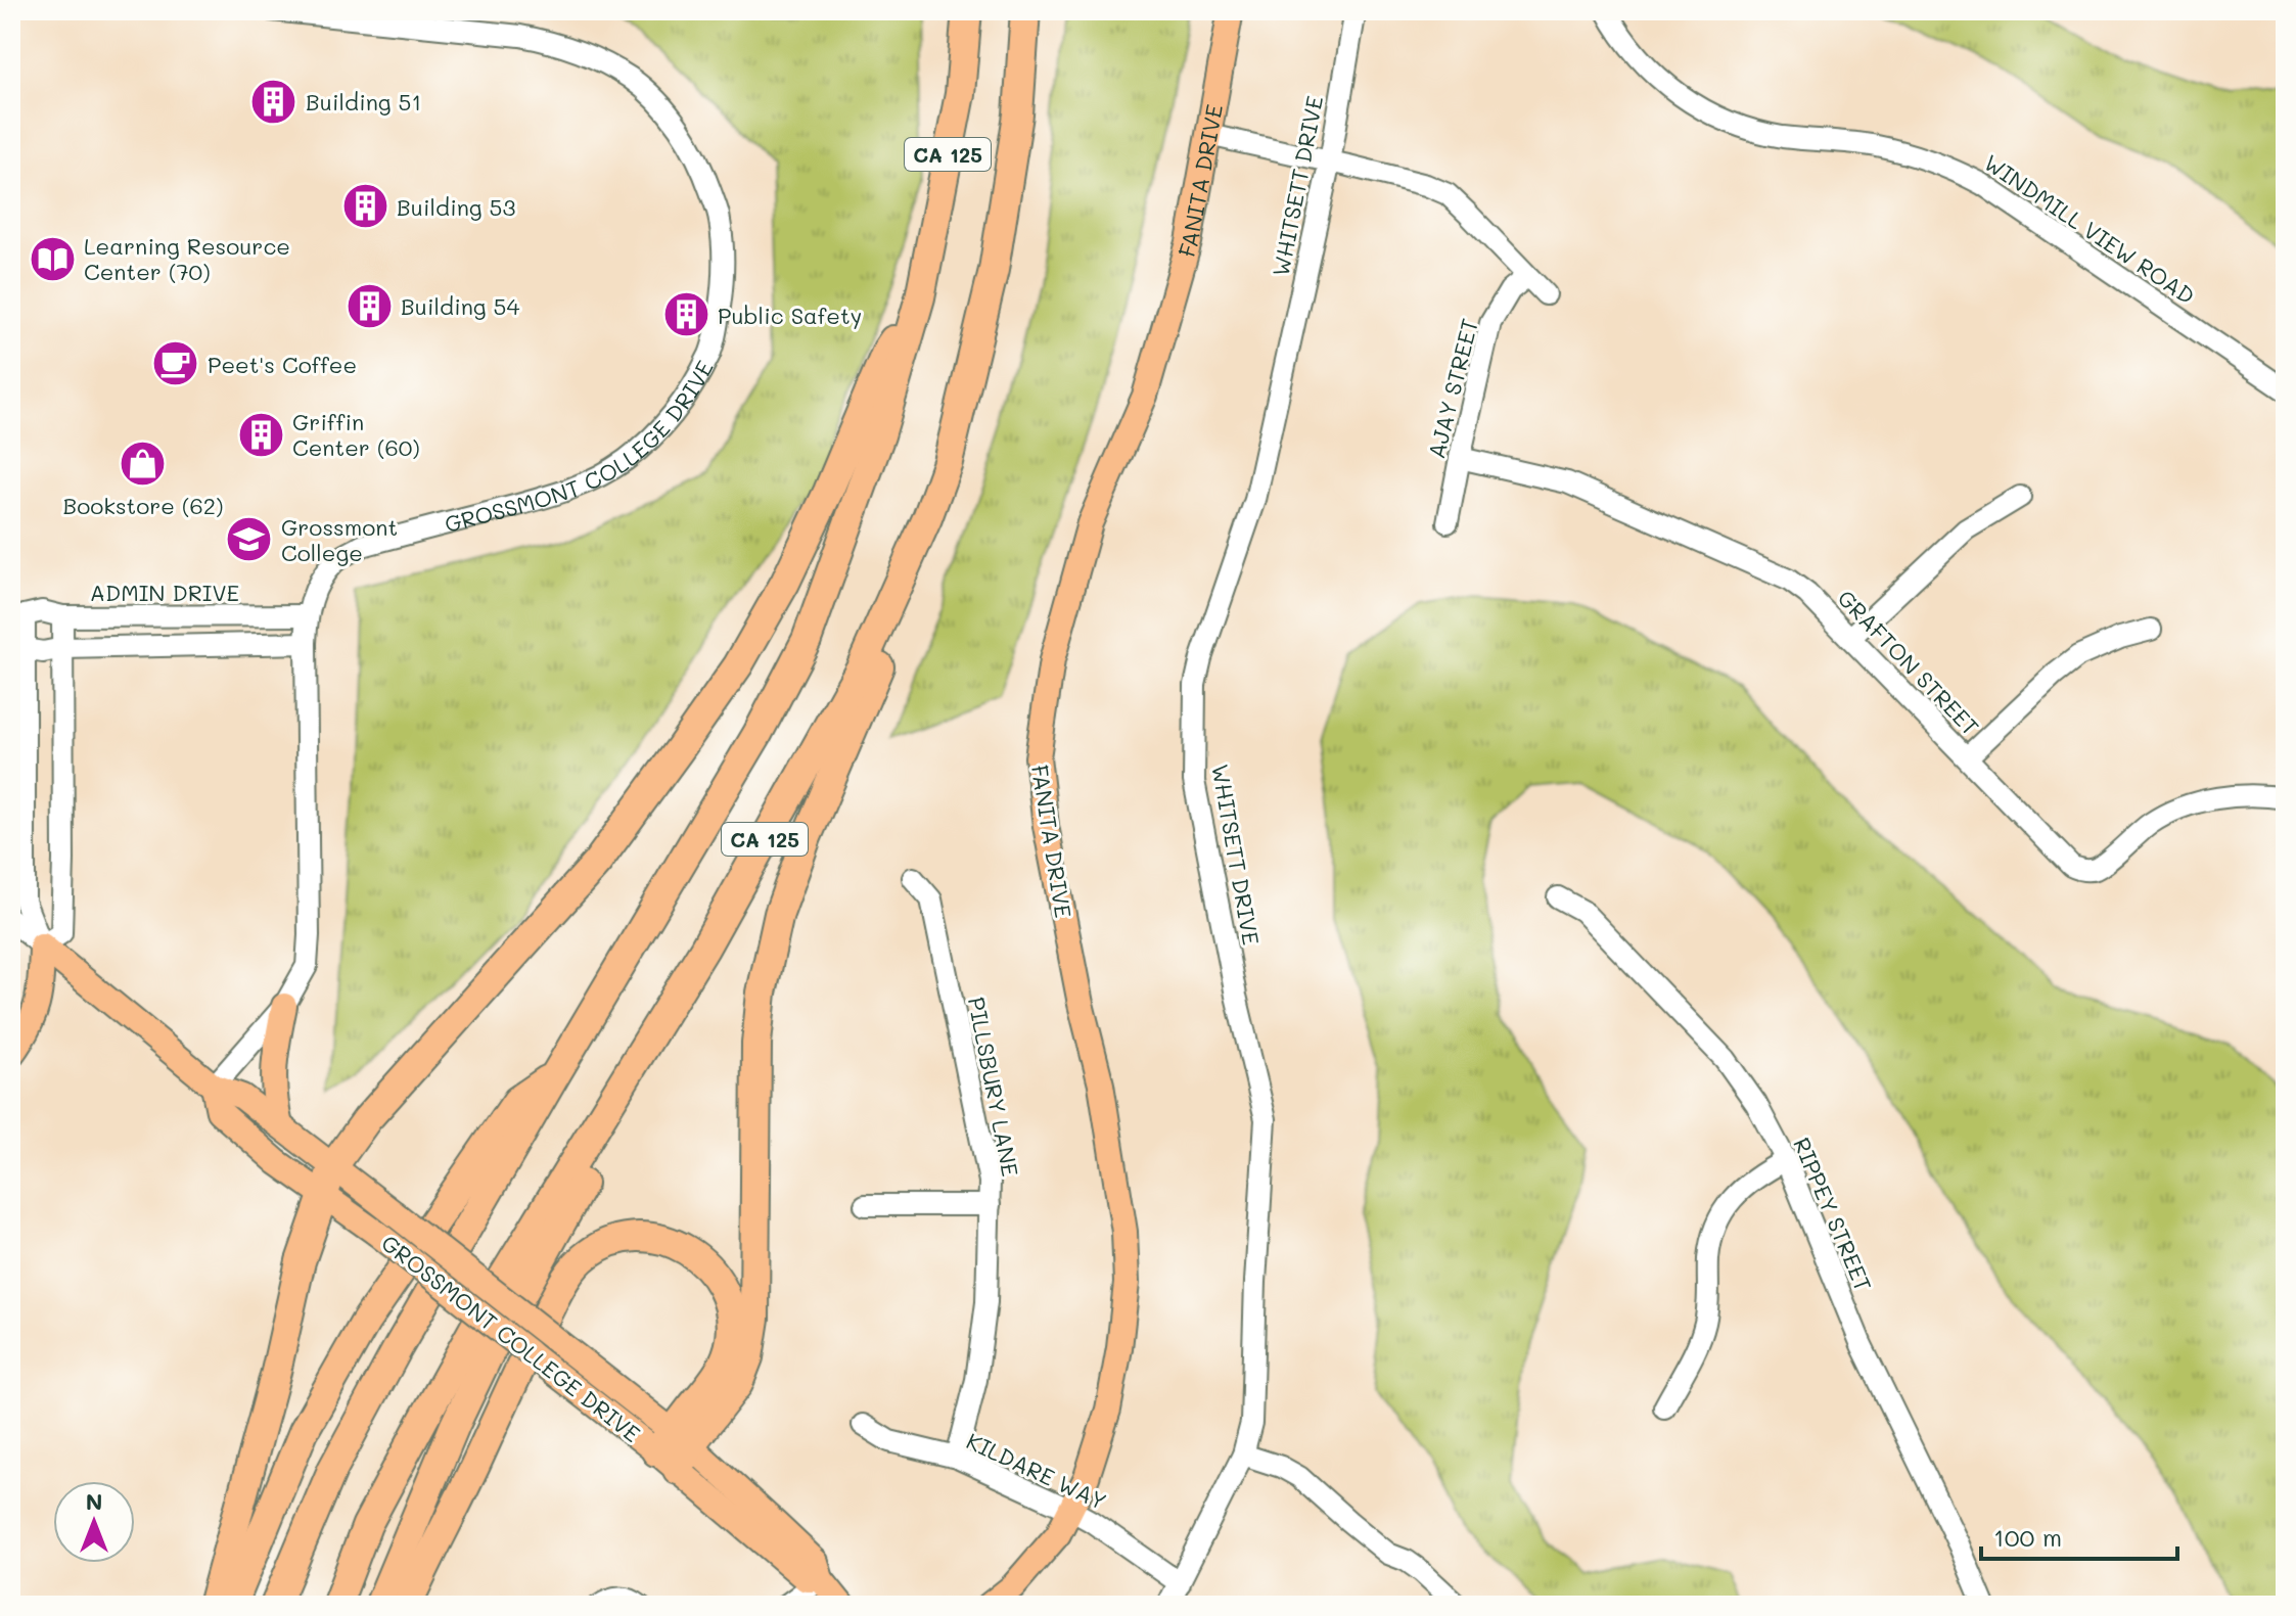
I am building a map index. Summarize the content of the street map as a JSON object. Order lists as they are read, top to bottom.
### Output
{
  "streets": {
    "highway": ["CA 125"],
    "main road": ["FANITA DRIVE", "GROSSMONT COLLEGE DRIVE"],
    "street": [
      "WHITSETT DRIVE",
      "WINDMILL VIEW ROAD",
      "AJAY STREET",
      "ADMIN DRIVE",
      "GRAFTON STREET",
      "PILLSBURY LANE",
      "RIPPEY STREET",
      "KILDARE WAY"
    ]
  },
  "crossings": [
    ["FANITA DRIVE", "KILDARE WAY"],
    ["WHITSETT DRIVE", "KILDARE WAY"],
    ["AJAY STREET", "GRAFTON STREET"],
    ["GROSSMONT COLLEGE DRIVE", "ADMIN DRIVE"],
    ["PILLSBURY LANE", "KILDARE WAY"]
  ],
  "places": {
    "building": [
      "Building 51",
      "Building 53",
      "Building 54",
      "Public Safety",
      "Griffin Center (60)"
    ],
    "library": ["Learning Resource Center (70)"],
    "cafe": ["Peet's Coffee"],
    "shop": ["Bookstore (62)"],
    "school or university": ["Grossmont College"]
  },
  "scale_bar": "100 m",
  "north": "top"
}
